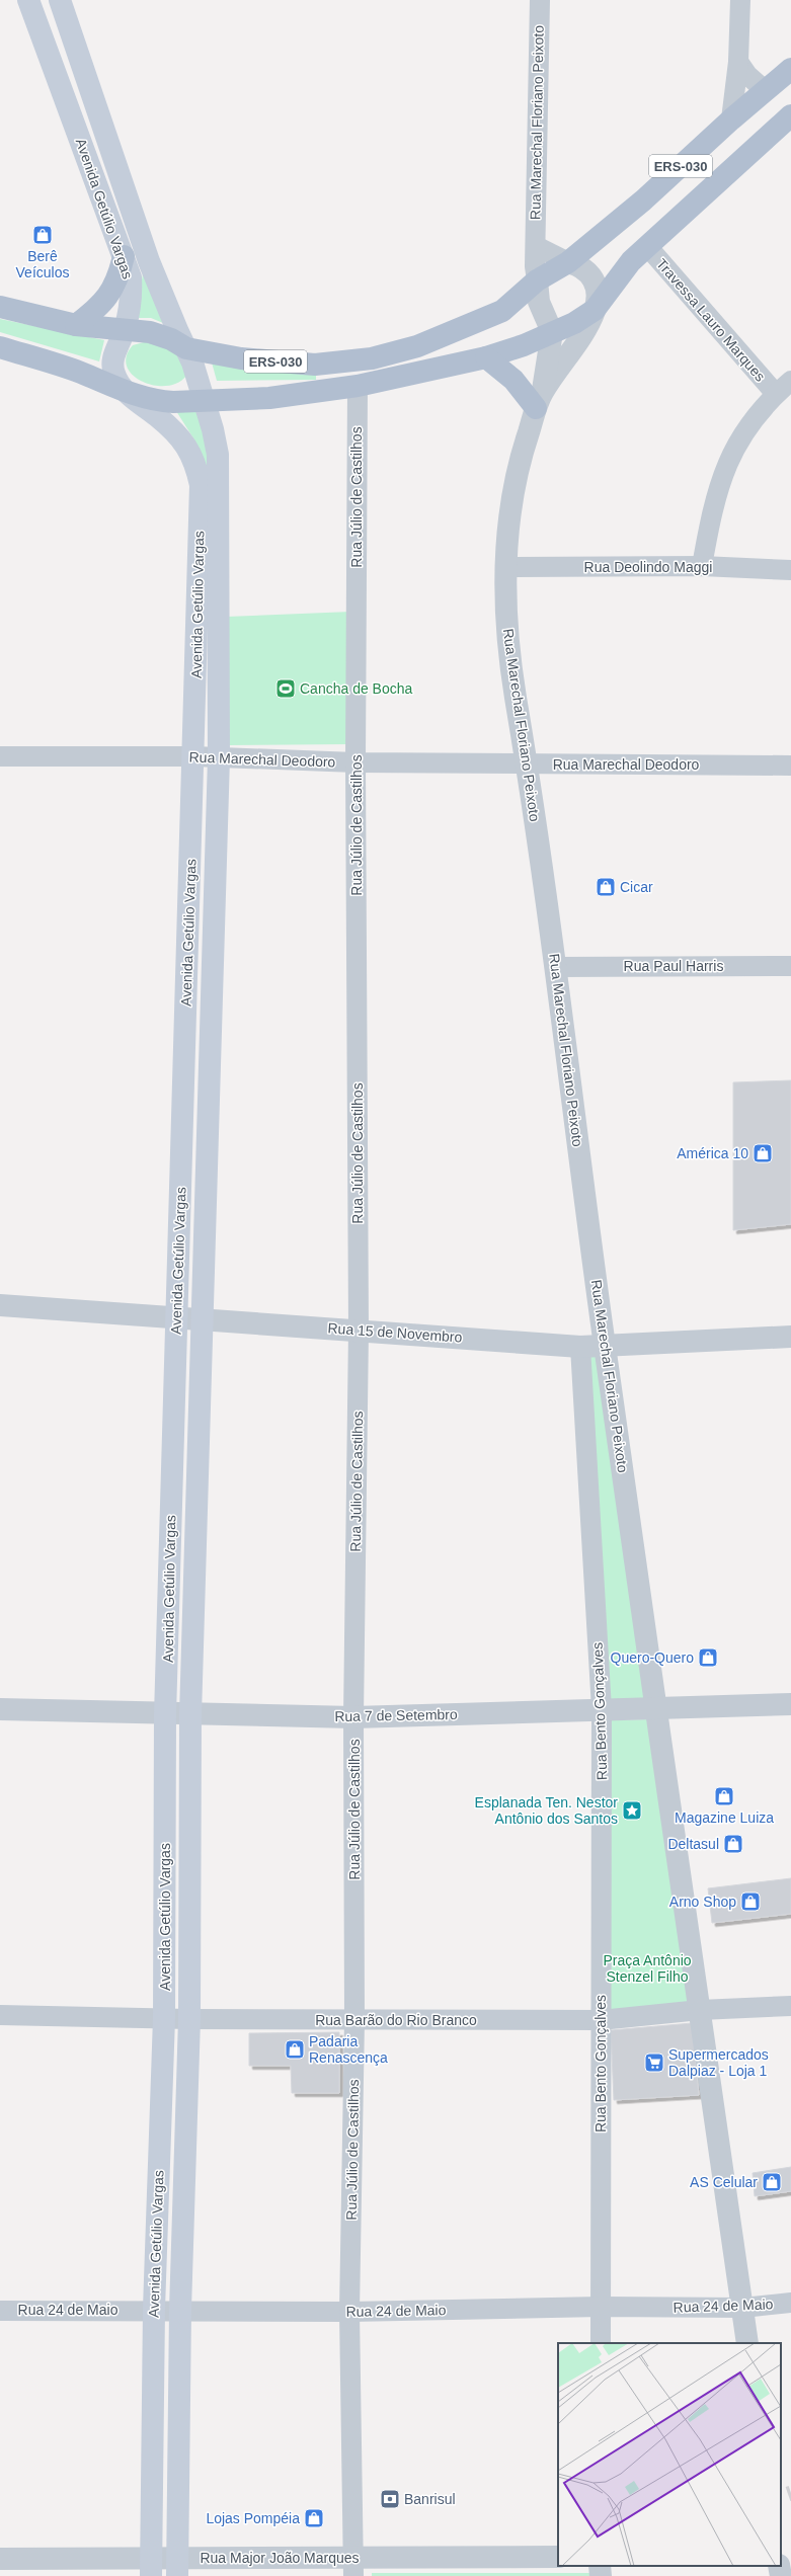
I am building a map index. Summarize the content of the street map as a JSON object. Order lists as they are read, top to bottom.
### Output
{
  "streets": {
    "main road": ["ERS-030", "Avenida Getúlio Vargas"],
    "street": [
      "Rua Marechal Floriano Peixoto",
      "Travessa Lauro Marques",
      "Rua Júlio de Castilhos",
      "Rua Deolindo Maggi",
      "Rua Marechal Deodoro",
      "Rua Paul Harris",
      "Rua 15 de Novembro",
      "Rua Bento Gonçalves",
      "Rua 7 de Setembro",
      "Rua Barão do Rio Branco",
      "Rua 24 de Maio",
      "Rua Major João Marques"
    ]
  },
  "crossings": [
    ["Rua Marechal Floriano Peixoto", "ERS-030"],
    ["Rua Marechal Floriano Peixoto", "Rua Deolindo Maggi"],
    ["Rua Marechal Floriano Peixoto", "Rua Marechal Deodoro"],
    ["Rua Marechal Floriano Peixoto", "Rua Paul Harris"],
    ["Rua Marechal Floriano Peixoto", "Rua 15 de Novembro"],
    ["Rua Marechal Floriano Peixoto", "Rua 7 de Setembro"],
    ["Rua Marechal Floriano Peixoto", "Rua Barão do Rio Branco"],
    ["Rua Marechal Floriano Peixoto", "Rua 24 de Maio"],
    ["ERS-030", "Avenida Getúlio Vargas"],
    ["ERS-030", "Travessa Lauro Marques"],
    ["ERS-030", "Rua Júlio de Castilhos"],
    ["Avenida Getúlio Vargas", "Rua Marechal Deodoro"],
    ["Avenida Getúlio Vargas", "Rua 15 de Novembro"],
    ["Avenida Getúlio Vargas", "Rua 7 de Setembro"],
    ["Avenida Getúlio Vargas", "Rua Barão do Rio Branco"],
    ["Avenida Getúlio Vargas", "Rua 24 de Maio"],
    ["Avenida Getúlio Vargas", "Rua Major João Marques"],
    ["Rua Júlio de Castilhos", "Rua Marechal Deodoro"],
    ["Rua Júlio de Castilhos", "Rua 15 de Novembro"],
    ["Rua Júlio de Castilhos", "Rua 7 de Setembro"],
    ["Rua Júlio de Castilhos", "Rua Barão do Rio Branco"],
    ["Rua Júlio de Castilhos", "Rua 24 de Maio"],
    ["Rua Júlio de Castilhos", "Rua Major João Marques"],
    ["Rua 15 de Novembro", "Rua Bento Gonçalves"],
    ["Rua Bento Gonçalves", "Rua 7 de Setembro"],
    ["Rua Bento Gonçalves", "Rua Barão do Rio Branco"],
    ["Rua Bento Gonçalves", "Rua 24 de Maio"]
  ],
  "parks": ["Praça Antônio Stenzel Filho"],
  "places": {
    "shop": [
      "Berê Veículos",
      "Cicar",
      "América 10",
      "Quero-Quero",
      "Magazine Luiza",
      "Deltasul",
      "Arno Shop",
      "Padaria Renascença",
      "AS Celular",
      "Lojas Pompéia"
    ],
    "sports": ["Cancha de Bocha"],
    "place": ["Esplanada Ten. Nestor Antônio dos Santos"],
    "supermarket": ["Supermercados Dalpiaz - Loja 1"],
    "bank": ["Banrisul"]
  }
}
